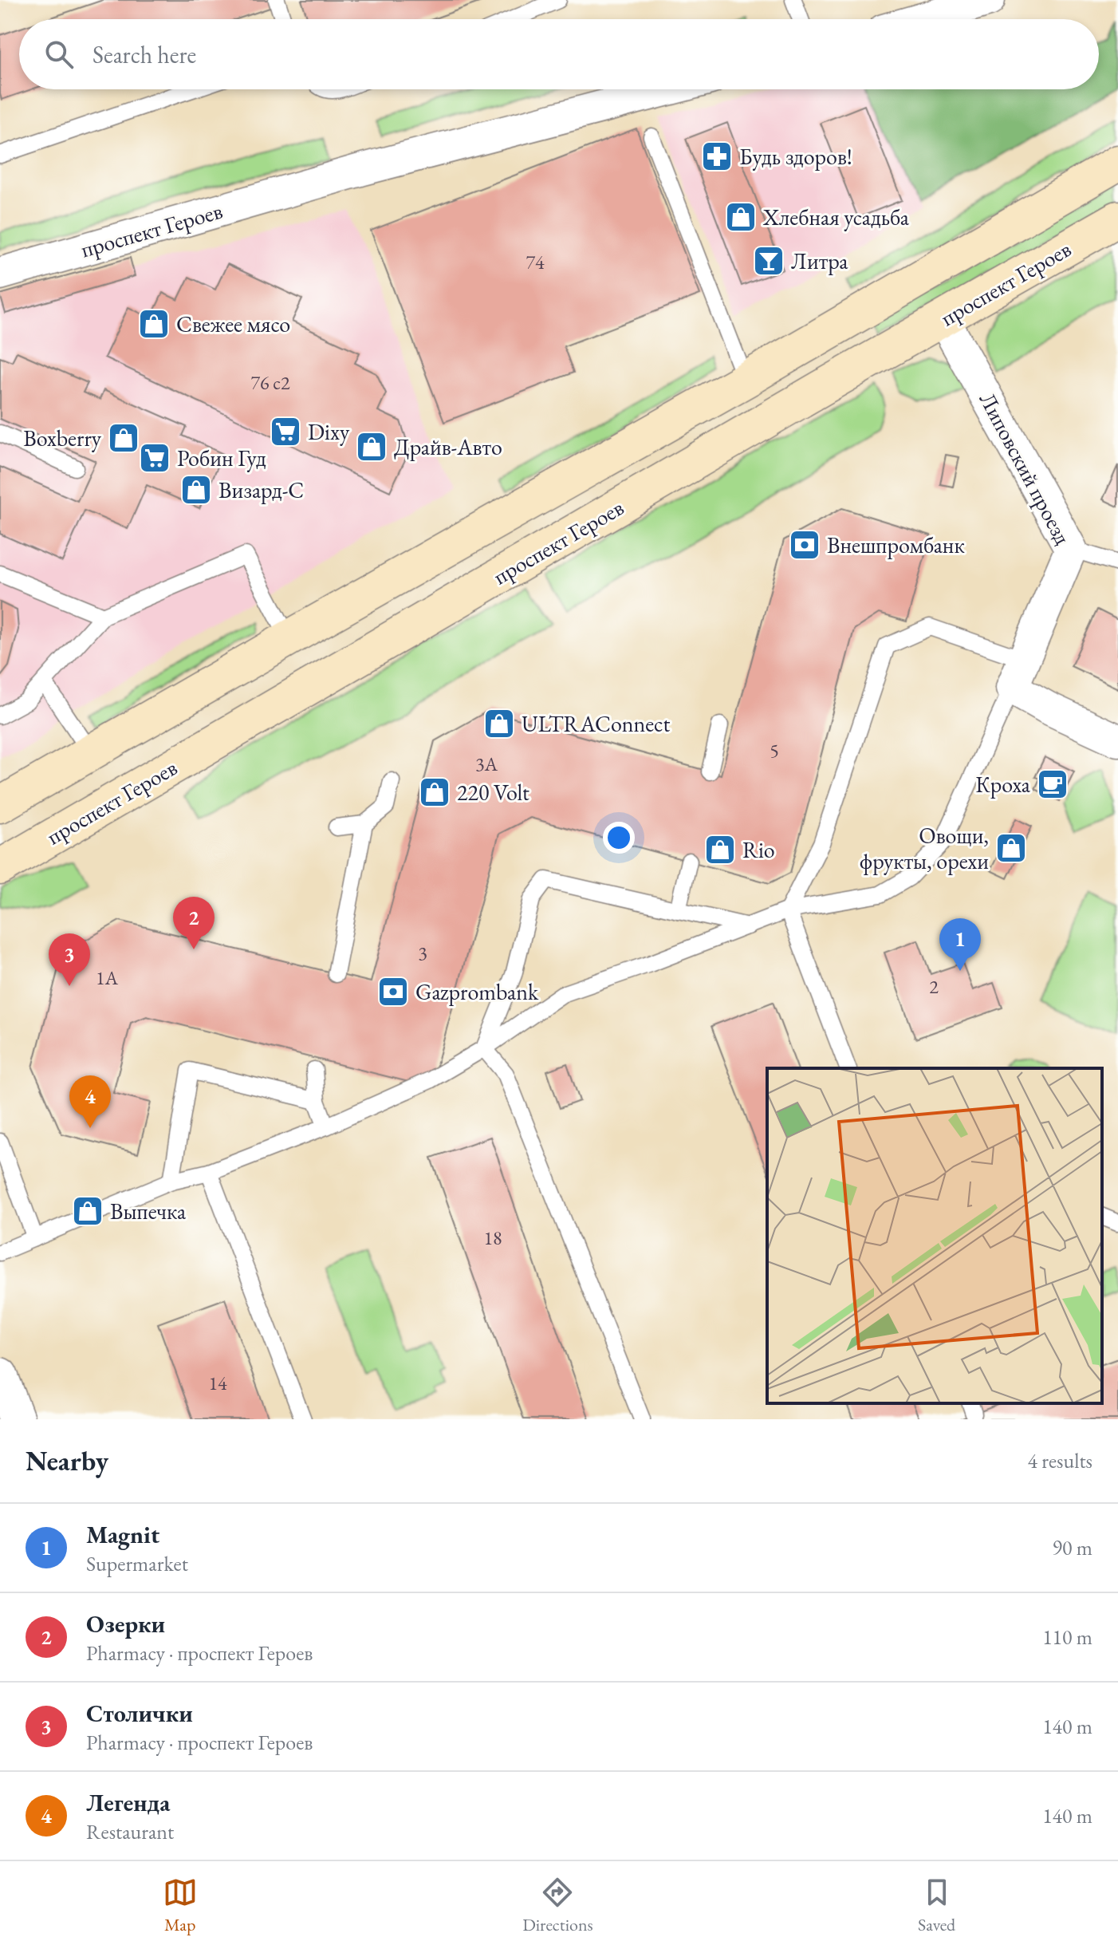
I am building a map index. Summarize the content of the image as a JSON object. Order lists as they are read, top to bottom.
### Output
{
  "streets": {
    "main road": ["проспект Героев"],
    "street": ["Липовский проезд"]
  },
  "crossings": [
    ["проспект Героев", "Липовский проезд"]
  ],
  "places": {
    "pharmacy": ["Будь здоров!"],
    "shop": [
      "Хлебная усадьба",
      "Свежее мясо",
      "Boxberry",
      "Драйв-Авто",
      "Визард-С",
      "ULTRAConnect",
      "220 Volt",
      "Овощи, фрукты, орехи",
      "Rio",
      "Выпечка"
    ],
    "bar": ["Литра"],
    "supermarket": ["Dixy", "Робин Гуд"],
    "bank": ["Внешпромбанк", "Gazprombank"],
    "cafe": ["Кроха"]
  },
  "house_numbers": [
    "74",
    "76 с2",
    "5",
    "3А",
    "3",
    "1А",
    "2",
    "18",
    "14"
  ],
  "page": {
    "search": "Search here",
    "pins": [
      "2",
      "1",
      "3",
      "4"
    ],
    "heading": ["Nearby", "4 results"],
    "list": [
      {
        "mark": "1",
        "name": "Magnit",
        "note": "Supermarket",
        "value": "90 m"
      },
      {
        "mark": "2",
        "name": "Озерки",
        "note": "Pharmacy · проспект Героев",
        "value": "110 m"
      },
      {
        "mark": "3",
        "name": "Столички",
        "note": "Pharmacy · проспект Героев",
        "value": "140 m"
      },
      {
        "mark": "4",
        "name": "Легенда",
        "note": "Restaurant",
        "value": "140 m"
      }
    ],
    "nav": ["Map", "Directions", "Saved"]
  }
}
